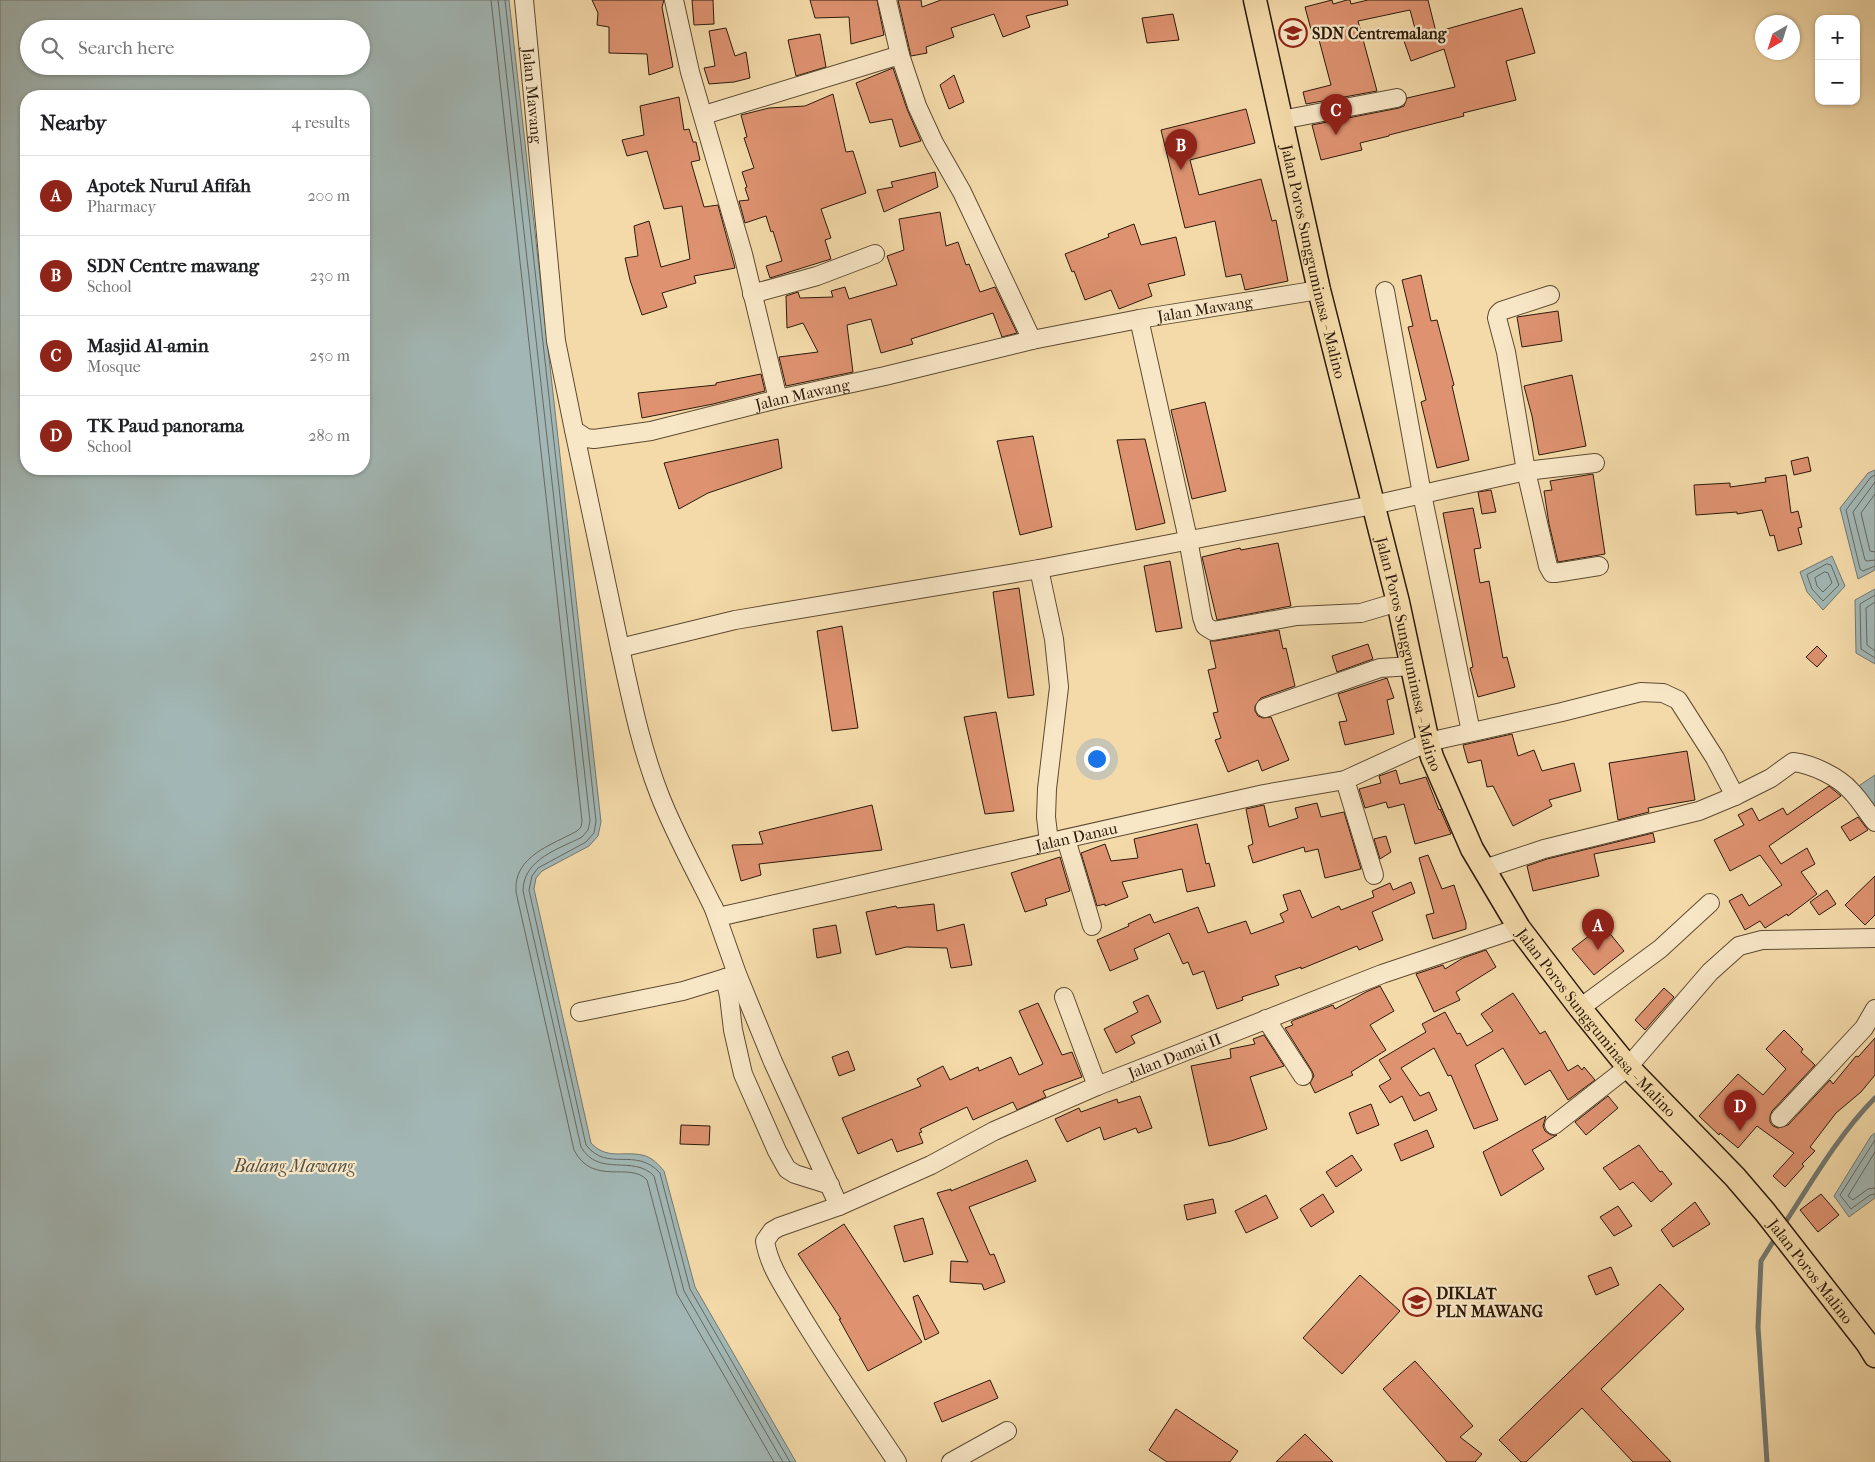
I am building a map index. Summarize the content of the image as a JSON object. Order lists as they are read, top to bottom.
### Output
{
  "streets": {
    "main road": ["Jalan Poros Sungguminasa - Malino", "Jalan Poros Malino"],
    "street": ["Jalan Mawang", "Jalan Danau", "Jalan Damai II"]
  },
  "crossings": [
    ["Jalan Mawang", "Jalan Poros Sungguminasa - Malino"],
    ["Jalan Mawang", "Jalan Danau"],
    ["Jalan Poros Sungguminasa - Malino", "Jalan Danau"],
    ["Jalan Poros Sungguminasa - Malino", "Jalan Damai II"],
    ["Jalan Poros Sungguminasa - Malino", "Jalan Poros Malino"]
  ],
  "water": ["Balang Mawang"],
  "places": {
    "school or university": ["SDN Centremalang", "DIKLAT PLN MAWANG"]
  },
  "north": "bottom left",
  "page": {
    "map_buttons": ["+", "−"],
    "search": "Search here",
    "heading": ["Nearby", "4 results"],
    "pins": [
      "C",
      "B",
      "A",
      "D"
    ],
    "list": [
      {
        "mark": "A",
        "name": "Apotek Nurul Afifah",
        "note": "Pharmacy",
        "value": "200 m"
      },
      {
        "mark": "B",
        "name": "SDN Centre mawang",
        "note": "School",
        "value": "230 m"
      },
      {
        "mark": "C",
        "name": "Masjid Al-amin",
        "note": "Mosque",
        "value": "250 m"
      },
      {
        "mark": "D",
        "name": "TK Paud panorama",
        "note": "School",
        "value": "280 m"
      }
    ]
  }
}
